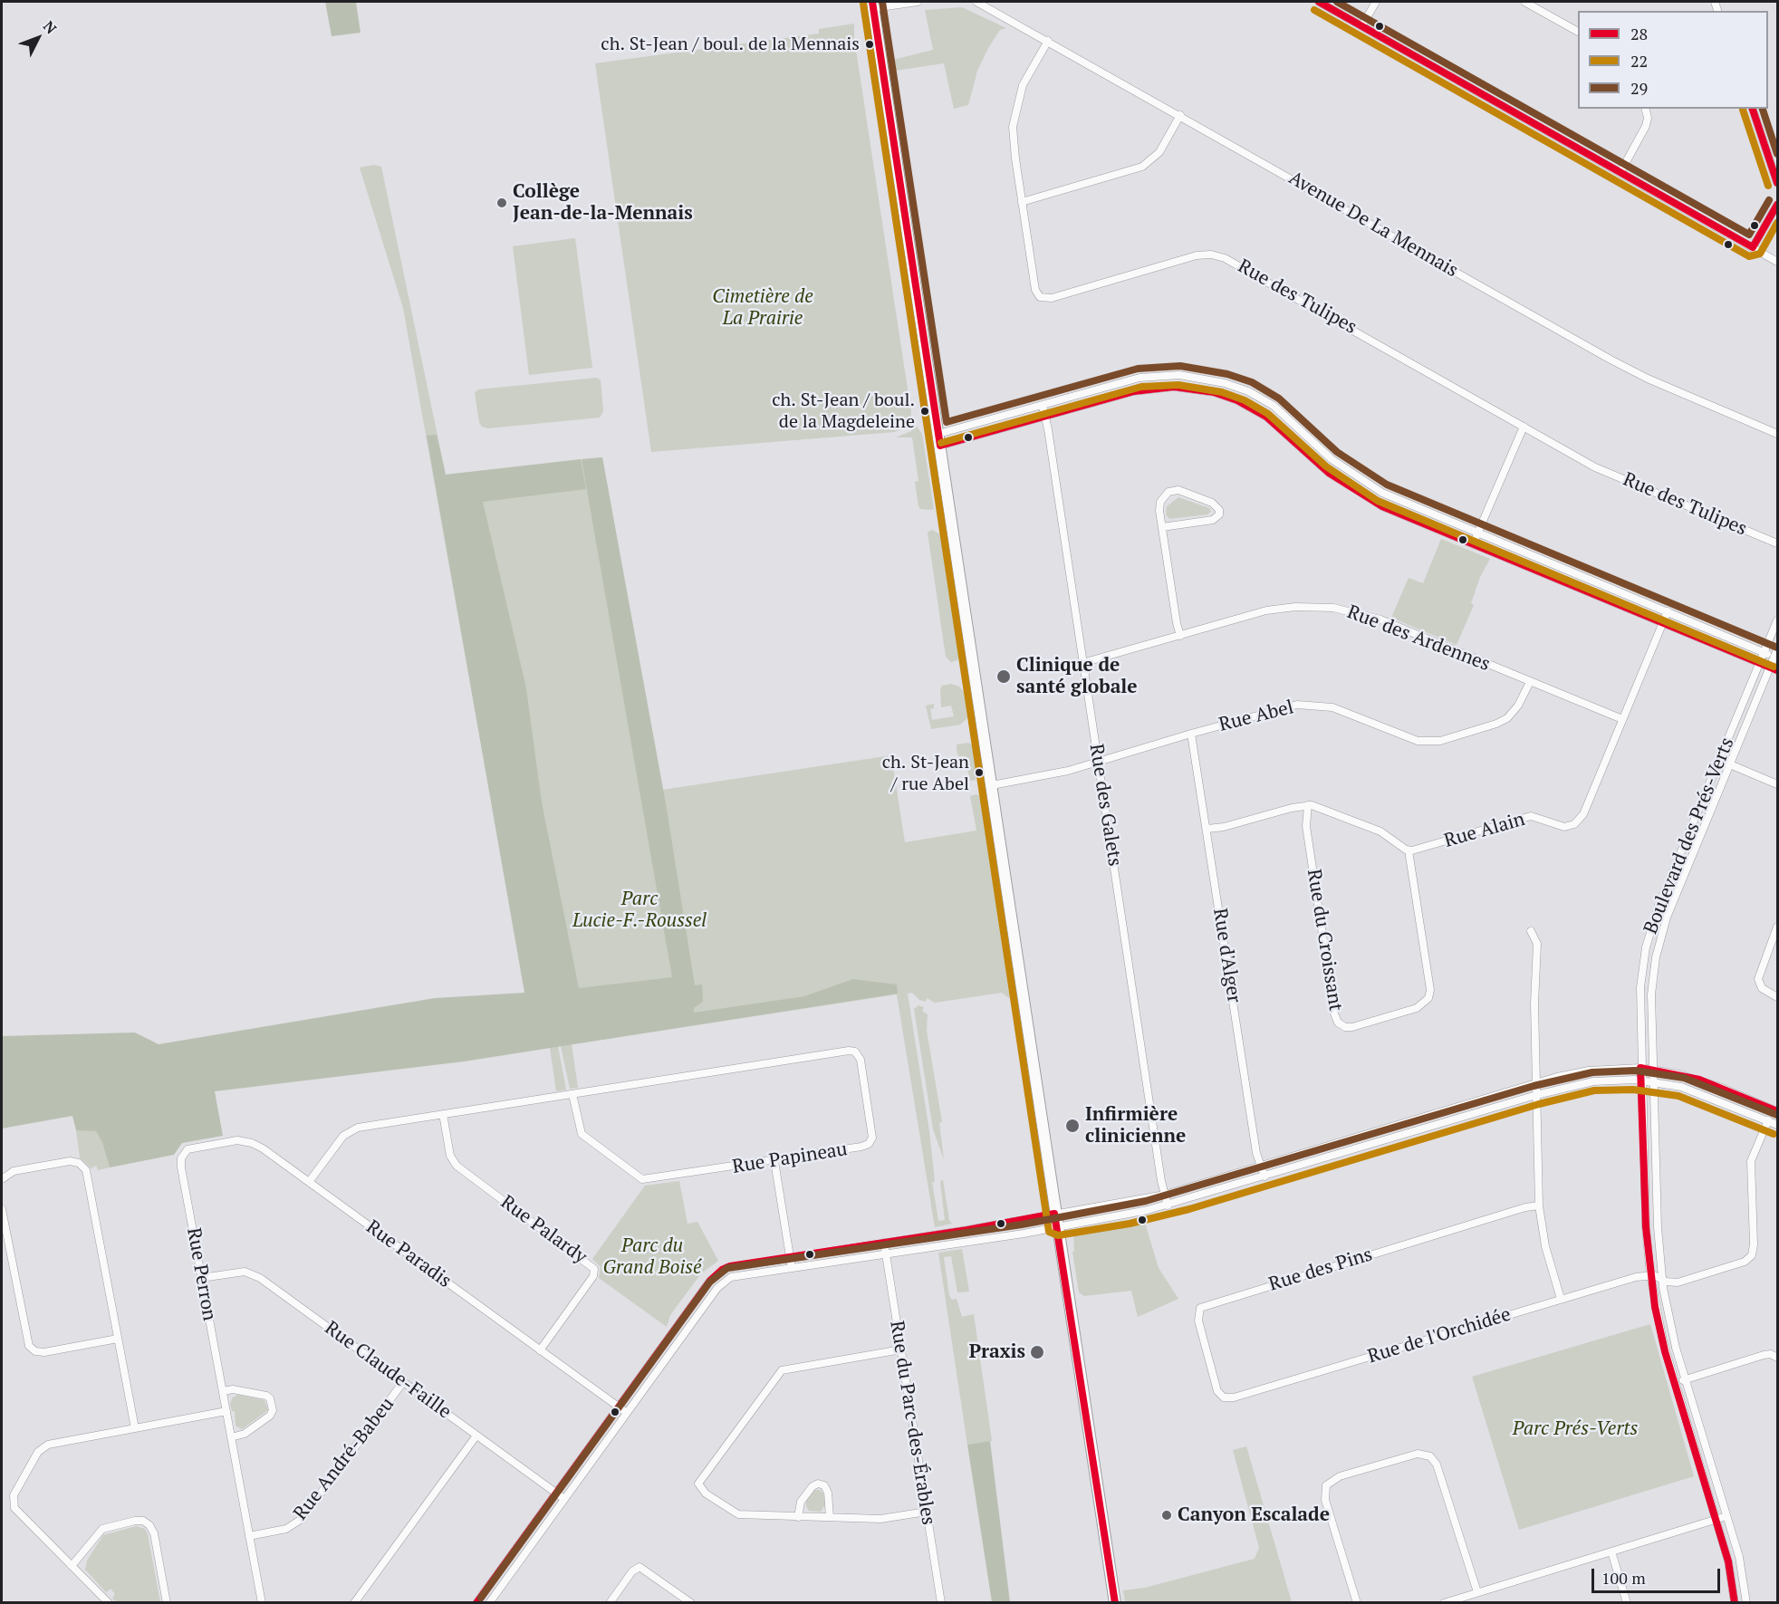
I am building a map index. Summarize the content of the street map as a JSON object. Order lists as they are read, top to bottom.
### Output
{
  "streets": {
    "street": [
      "Avenue De La Mennais",
      "Rue des Tulipes",
      "Rue des Ardennes",
      "Rue Abel",
      "Rue des Galets",
      "Rue Alain",
      "Boulevard des Prés-Verts",
      "Rue du Croissant",
      "Rue d'Alger",
      "Rue Papineau",
      "Rue Palardy",
      "Rue Paradis",
      "Rue des Pins",
      "Rue Perron",
      "Rue de l'Orchidée",
      "Rue Claude-Faille",
      "Rue du Parc-des-Érables",
      "Rue André-Babeu"
    ]
  },
  "crossings": [
    ["Avenue De La Mennais", "Rue des Tulipes"],
    ["Rue des Ardennes", "Rue Abel"],
    ["Rue des Ardennes", "Rue des Galets"],
    ["Rue des Ardennes", "Rue Alain"],
    ["Rue Abel", "Rue des Galets"],
    ["Rue Abel", "Rue d'Alger"],
    ["Rue Alain", "Rue du Croissant"],
    ["Boulevard des Prés-Verts", "Rue de l'Orchidée"],
    ["Rue Papineau", "Rue Palardy"],
    ["Rue Papineau", "Rue Paradis"],
    ["Rue Palardy", "Rue Paradis"],
    ["Rue Paradis", "Rue Perron"],
    ["Rue des Pins", "Rue de l'Orchidée"],
    ["Rue Perron", "Rue Claude-Faille"],
    ["Rue Perron", "Rue André-Babeu"],
    ["Rue Claude-Faille", "Rue André-Babeu"]
  ],
  "parks": [
    "Cimetière de La Prairie",
    "Parc Lucie-F.-Roussel",
    "Parc du Grand Boisé",
    "Parc Prés-Verts"
  ],
  "places": [
    "ch. St-Jean / boul. de la Mennais",
    "Collège Jean-de-la-Mennais",
    "ch. St-Jean / boul. de la Magdeleine",
    "Clinique de santé globale",
    "ch. St-Jean / rue Abel",
    "Infirmière clinicienne",
    "Praxis",
    "Canyon Escalade"
  ],
  "lines": ["transit line 28", "transit line 29", "transit line 22"],
  "legend": ["28", "22", "29"],
  "scale_bar": "100 m",
  "north": "top right"
}
